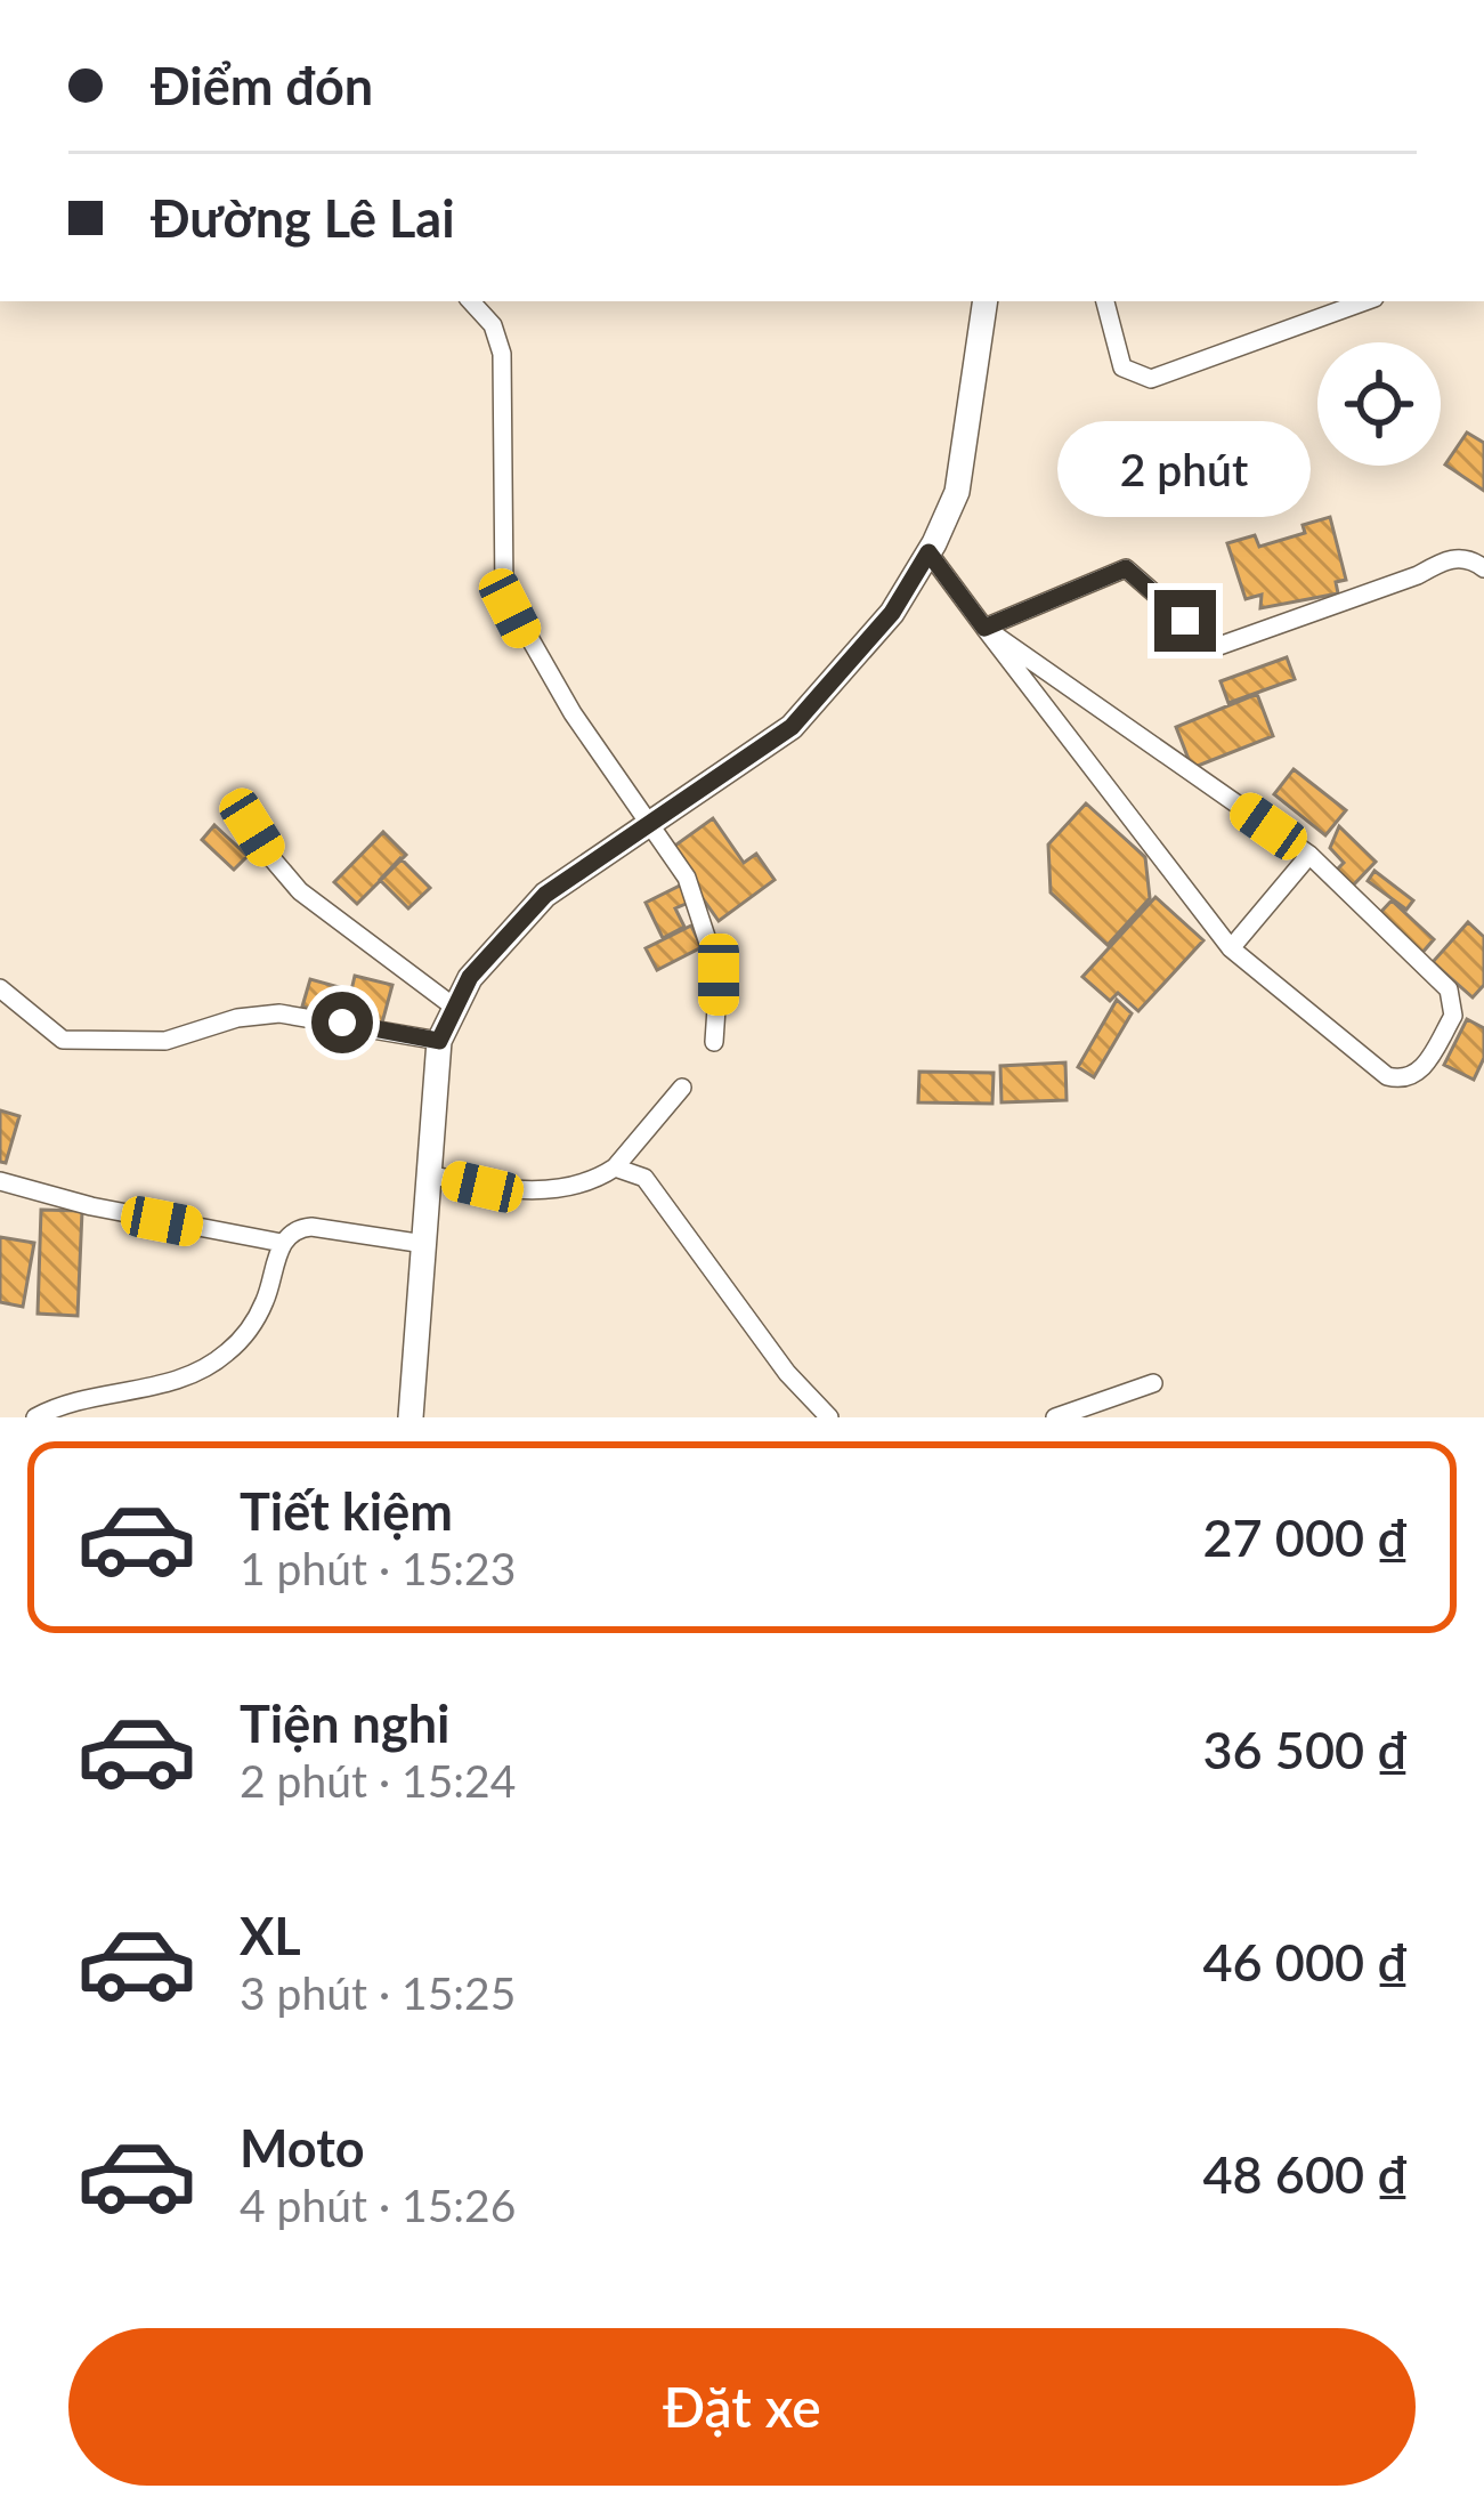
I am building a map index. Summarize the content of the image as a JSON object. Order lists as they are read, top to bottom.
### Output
{
  "page": {
    "banner": ["Điểm đón", "Đường Lê Lai"],
    "bubble": "2 phút",
    "list": [
      {
        "name": "Tiết kiệm",
        "note": "1 phút · 15:23",
        "value": "27 000 ₫"
      },
      {
        "name": "Tiện nghi",
        "note": "2 phút · 15:24",
        "value": "36 500 ₫"
      },
      {
        "name": "XL",
        "note": "3 phút · 15:25",
        "value": "46 000 ₫"
      },
      {
        "name": "Moto",
        "note": "4 phút · 15:26",
        "value": "48 600 ₫"
      }
    ],
    "buttons": "Đặt xe"
  }
}
